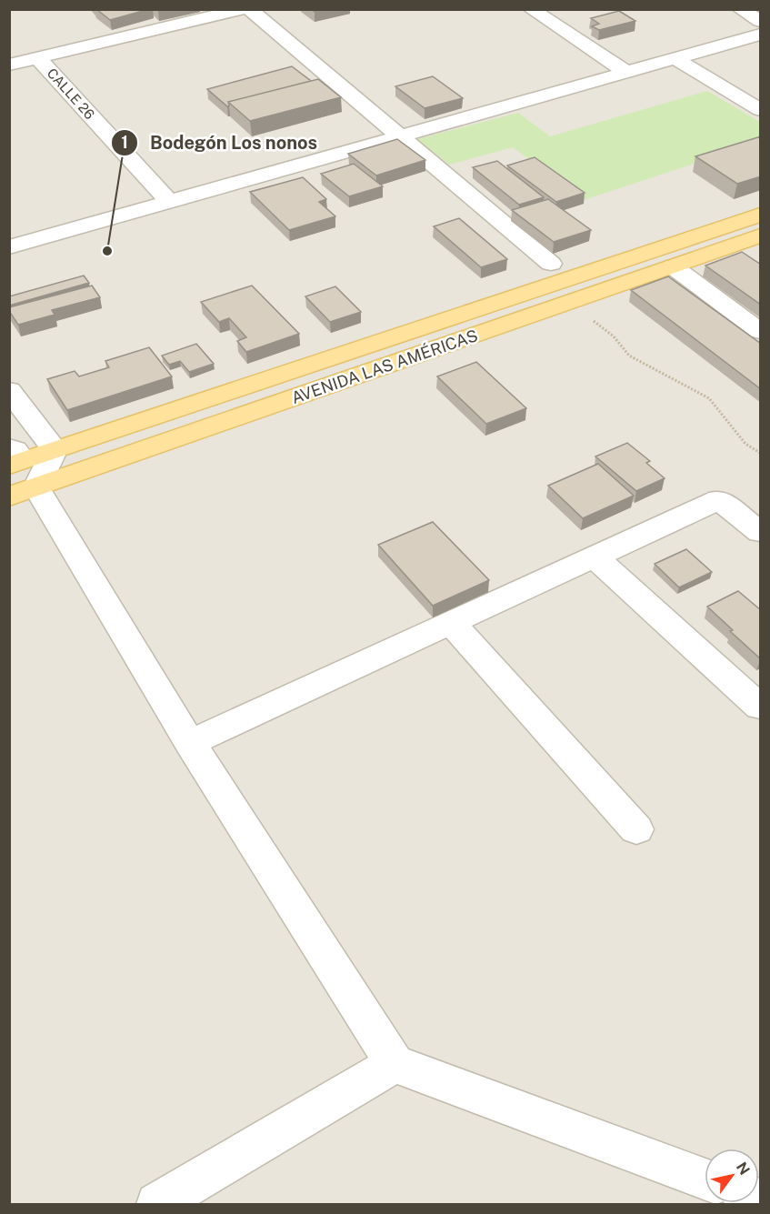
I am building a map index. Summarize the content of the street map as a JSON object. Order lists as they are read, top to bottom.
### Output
{
  "streets": {
    "main road": ["AVENIDA LAS AMÉRICAS"],
    "street": ["CALLE 26"]
  },
  "places": ["Bodegón Los nonos"],
  "north": "top right"
}
